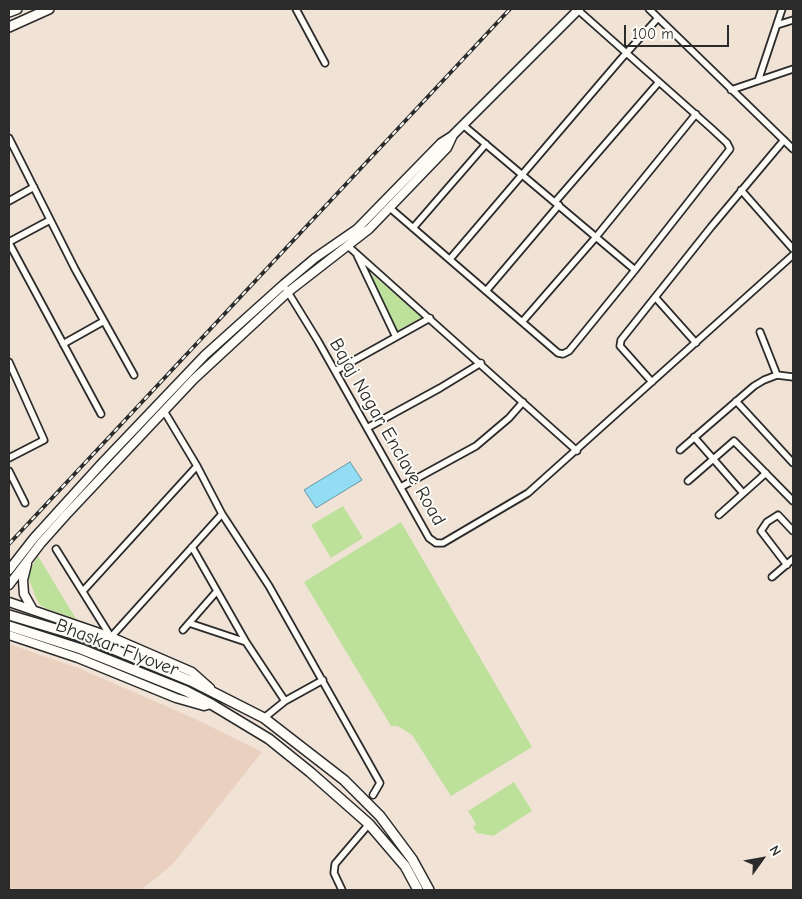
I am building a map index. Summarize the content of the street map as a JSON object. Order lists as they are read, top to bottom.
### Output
{
  "streets": {
    "main road": ["Bhaskar Flyover"],
    "street": ["Bajaj Nagar Enclave Road"]
  },
  "scale_bar": "100 m",
  "north": "top right"
}
